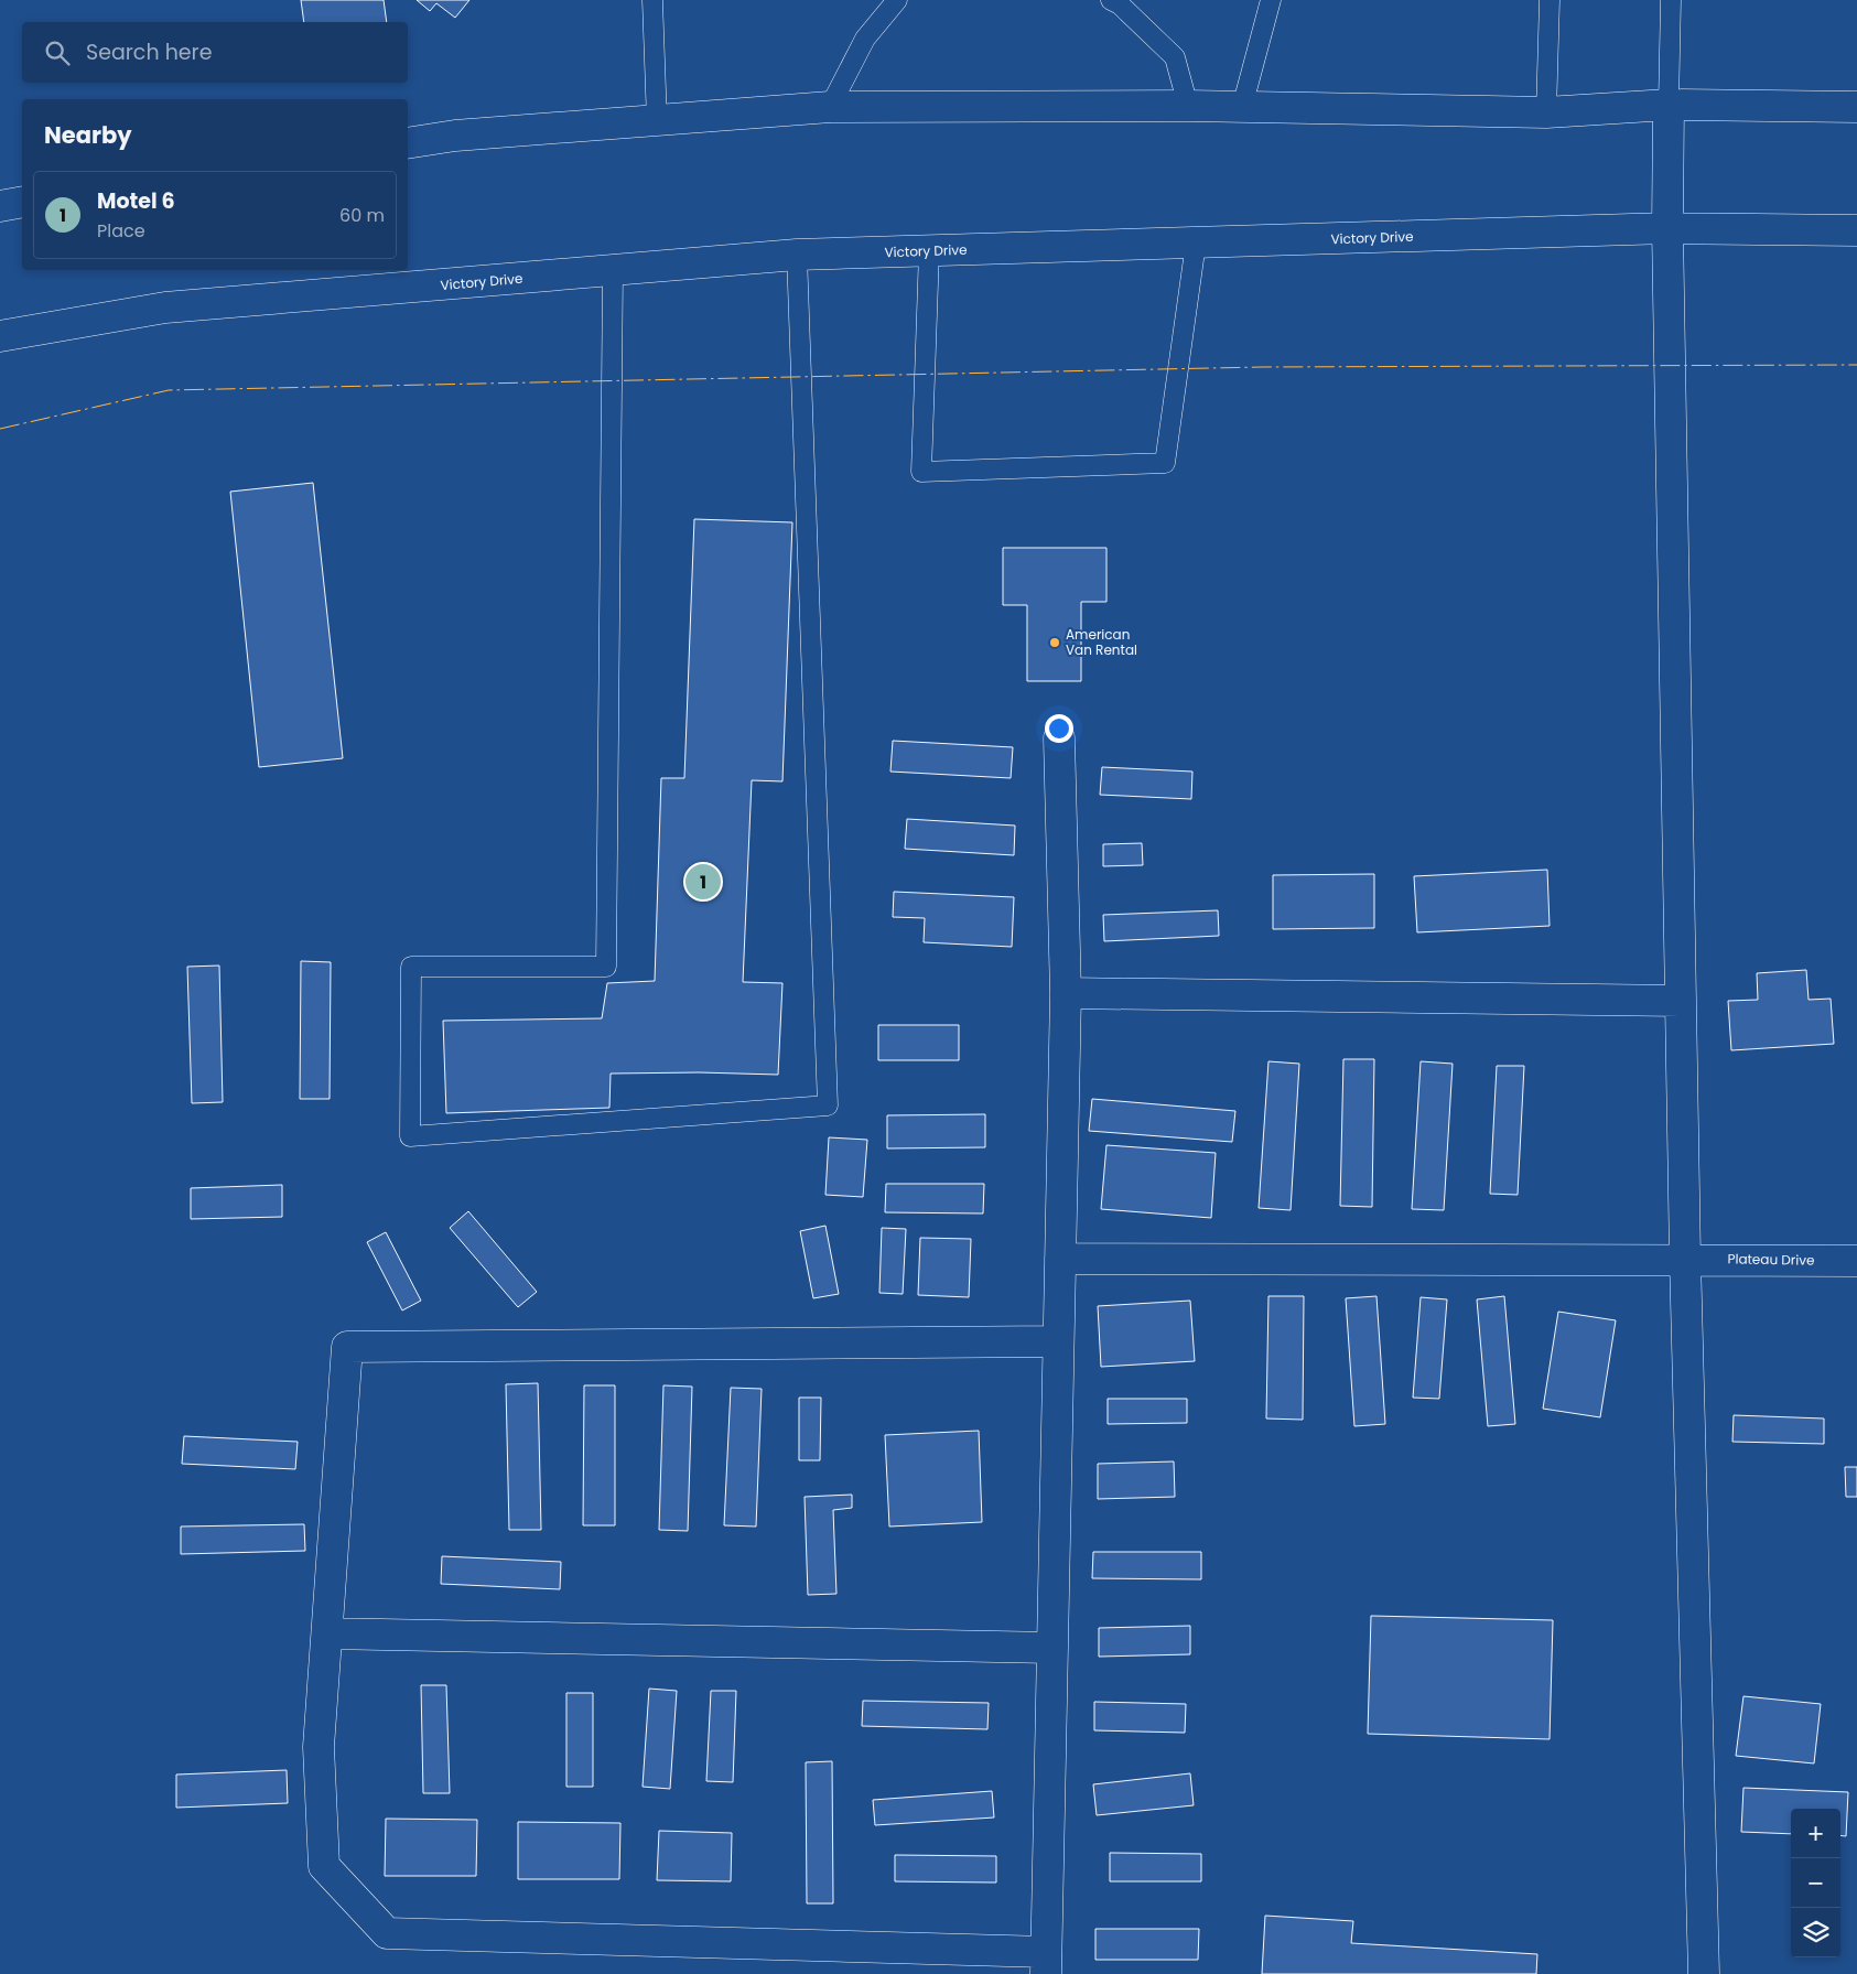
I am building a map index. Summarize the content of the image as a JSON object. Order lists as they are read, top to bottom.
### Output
{
  "streets": {
    "main road": ["Victory Drive", "Plateau Drive"]
  },
  "places": ["American Van Rental"],
  "page": {
    "search": "Search here",
    "heading": "Nearby",
    "list": [
      {
        "mark": "1",
        "name": "Motel 6",
        "note": "Place",
        "value": "60 m"
      }
    ],
    "pins": "1",
    "map_buttons": ["+", "−"]
  }
}
